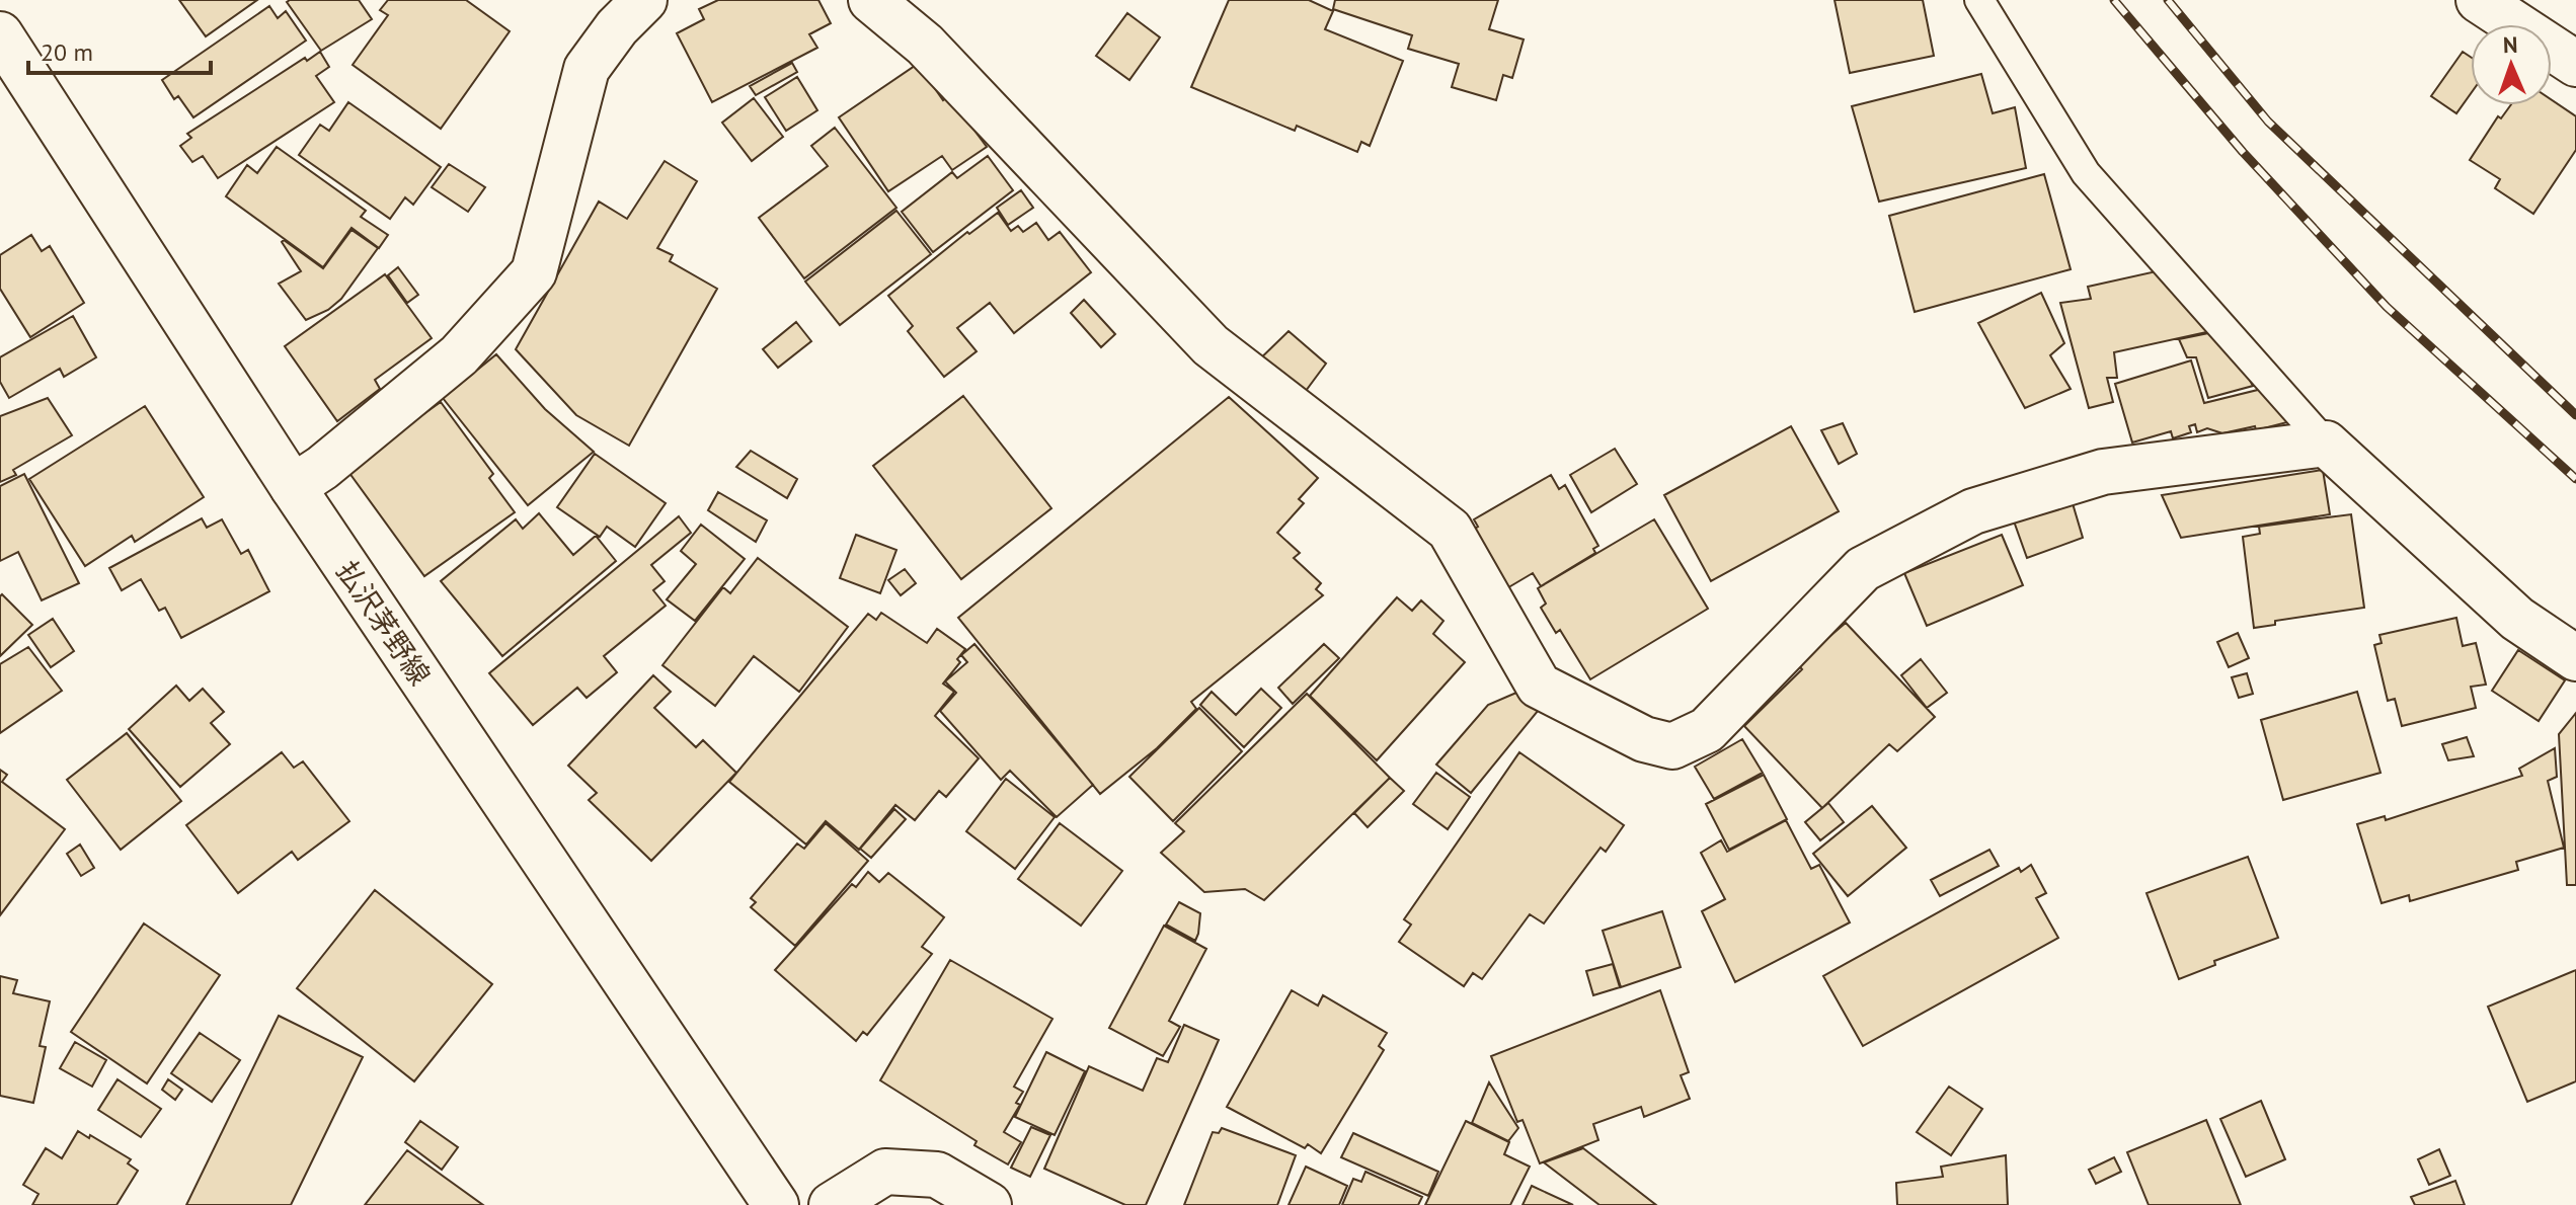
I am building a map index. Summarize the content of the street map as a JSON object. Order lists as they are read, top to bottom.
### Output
{
  "streets": {
    "street": ["払沢茅野線"]
  },
  "scale_bar": "20 m",
  "north": "top"
}
